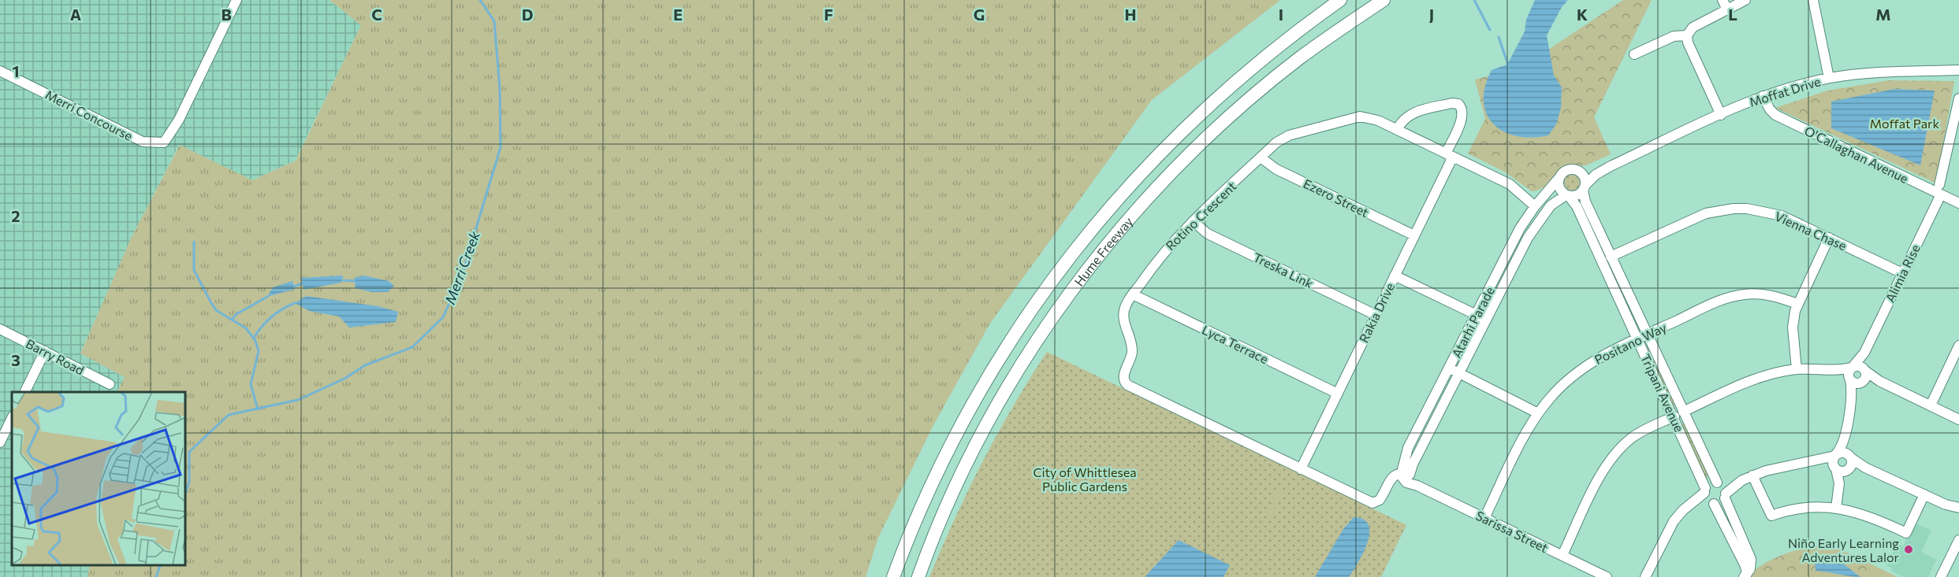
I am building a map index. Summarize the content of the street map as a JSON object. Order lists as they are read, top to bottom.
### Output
{
  "streets": {
    "highway": ["Hume Freeway"],
    "street": [
      "Moffat Drive",
      "Merri Concourse",
      "O'Callaghan Avenue",
      "Ezero Street",
      "Rotino Crescent",
      "Vienna Chase",
      "Treska Link",
      "Alimia Rise",
      "Rakia Drive",
      "Atarhi Parade",
      "Positano Way",
      "Lyca Terrace",
      "Barry Road",
      "Tripani Avenue",
      "Sarissa Street"
    ]
  },
  "crossings": [
    ["Moffat Drive", "O'Callaghan Avenue"],
    ["Moffat Drive", "Atarhi Parade"],
    ["Moffat Drive", "Tripani Avenue"],
    ["O'Callaghan Avenue", "Alimia Rise"],
    ["Ezero Street", "Rotino Crescent"],
    ["Ezero Street", "Rakia Drive"],
    ["Rotino Crescent", "Treska Link"],
    ["Rotino Crescent", "Rakia Drive"],
    ["Rotino Crescent", "Atarhi Parade"],
    ["Rotino Crescent", "Lyca Terrace"],
    ["Rotino Crescent", "Sarissa Street"],
    ["Vienna Chase", "Alimia Rise"],
    ["Vienna Chase", "Tripani Avenue"],
    ["Treska Link", "Rakia Drive"],
    ["Rakia Drive", "Lyca Terrace"],
    ["Atarhi Parade", "Tripani Avenue"],
    ["Atarhi Parade", "Sarissa Street"],
    ["Positano Way", "Tripani Avenue"],
    ["Positano Way", "Sarissa Street"]
  ],
  "water": ["Merri Creek"],
  "parks": ["Moffat Park", "City of Whittlesea Public Gardens"],
  "places": ["Niño Early Learning Adventures Lalor"],
  "grid": {
    "columns": [
      "A",
      "B",
      "C",
      "D",
      "E",
      "F",
      "G",
      "H",
      "I",
      "J",
      "K",
      "L",
      "M"
    ],
    "rows": ["1", "2", "3"]
  }
}
